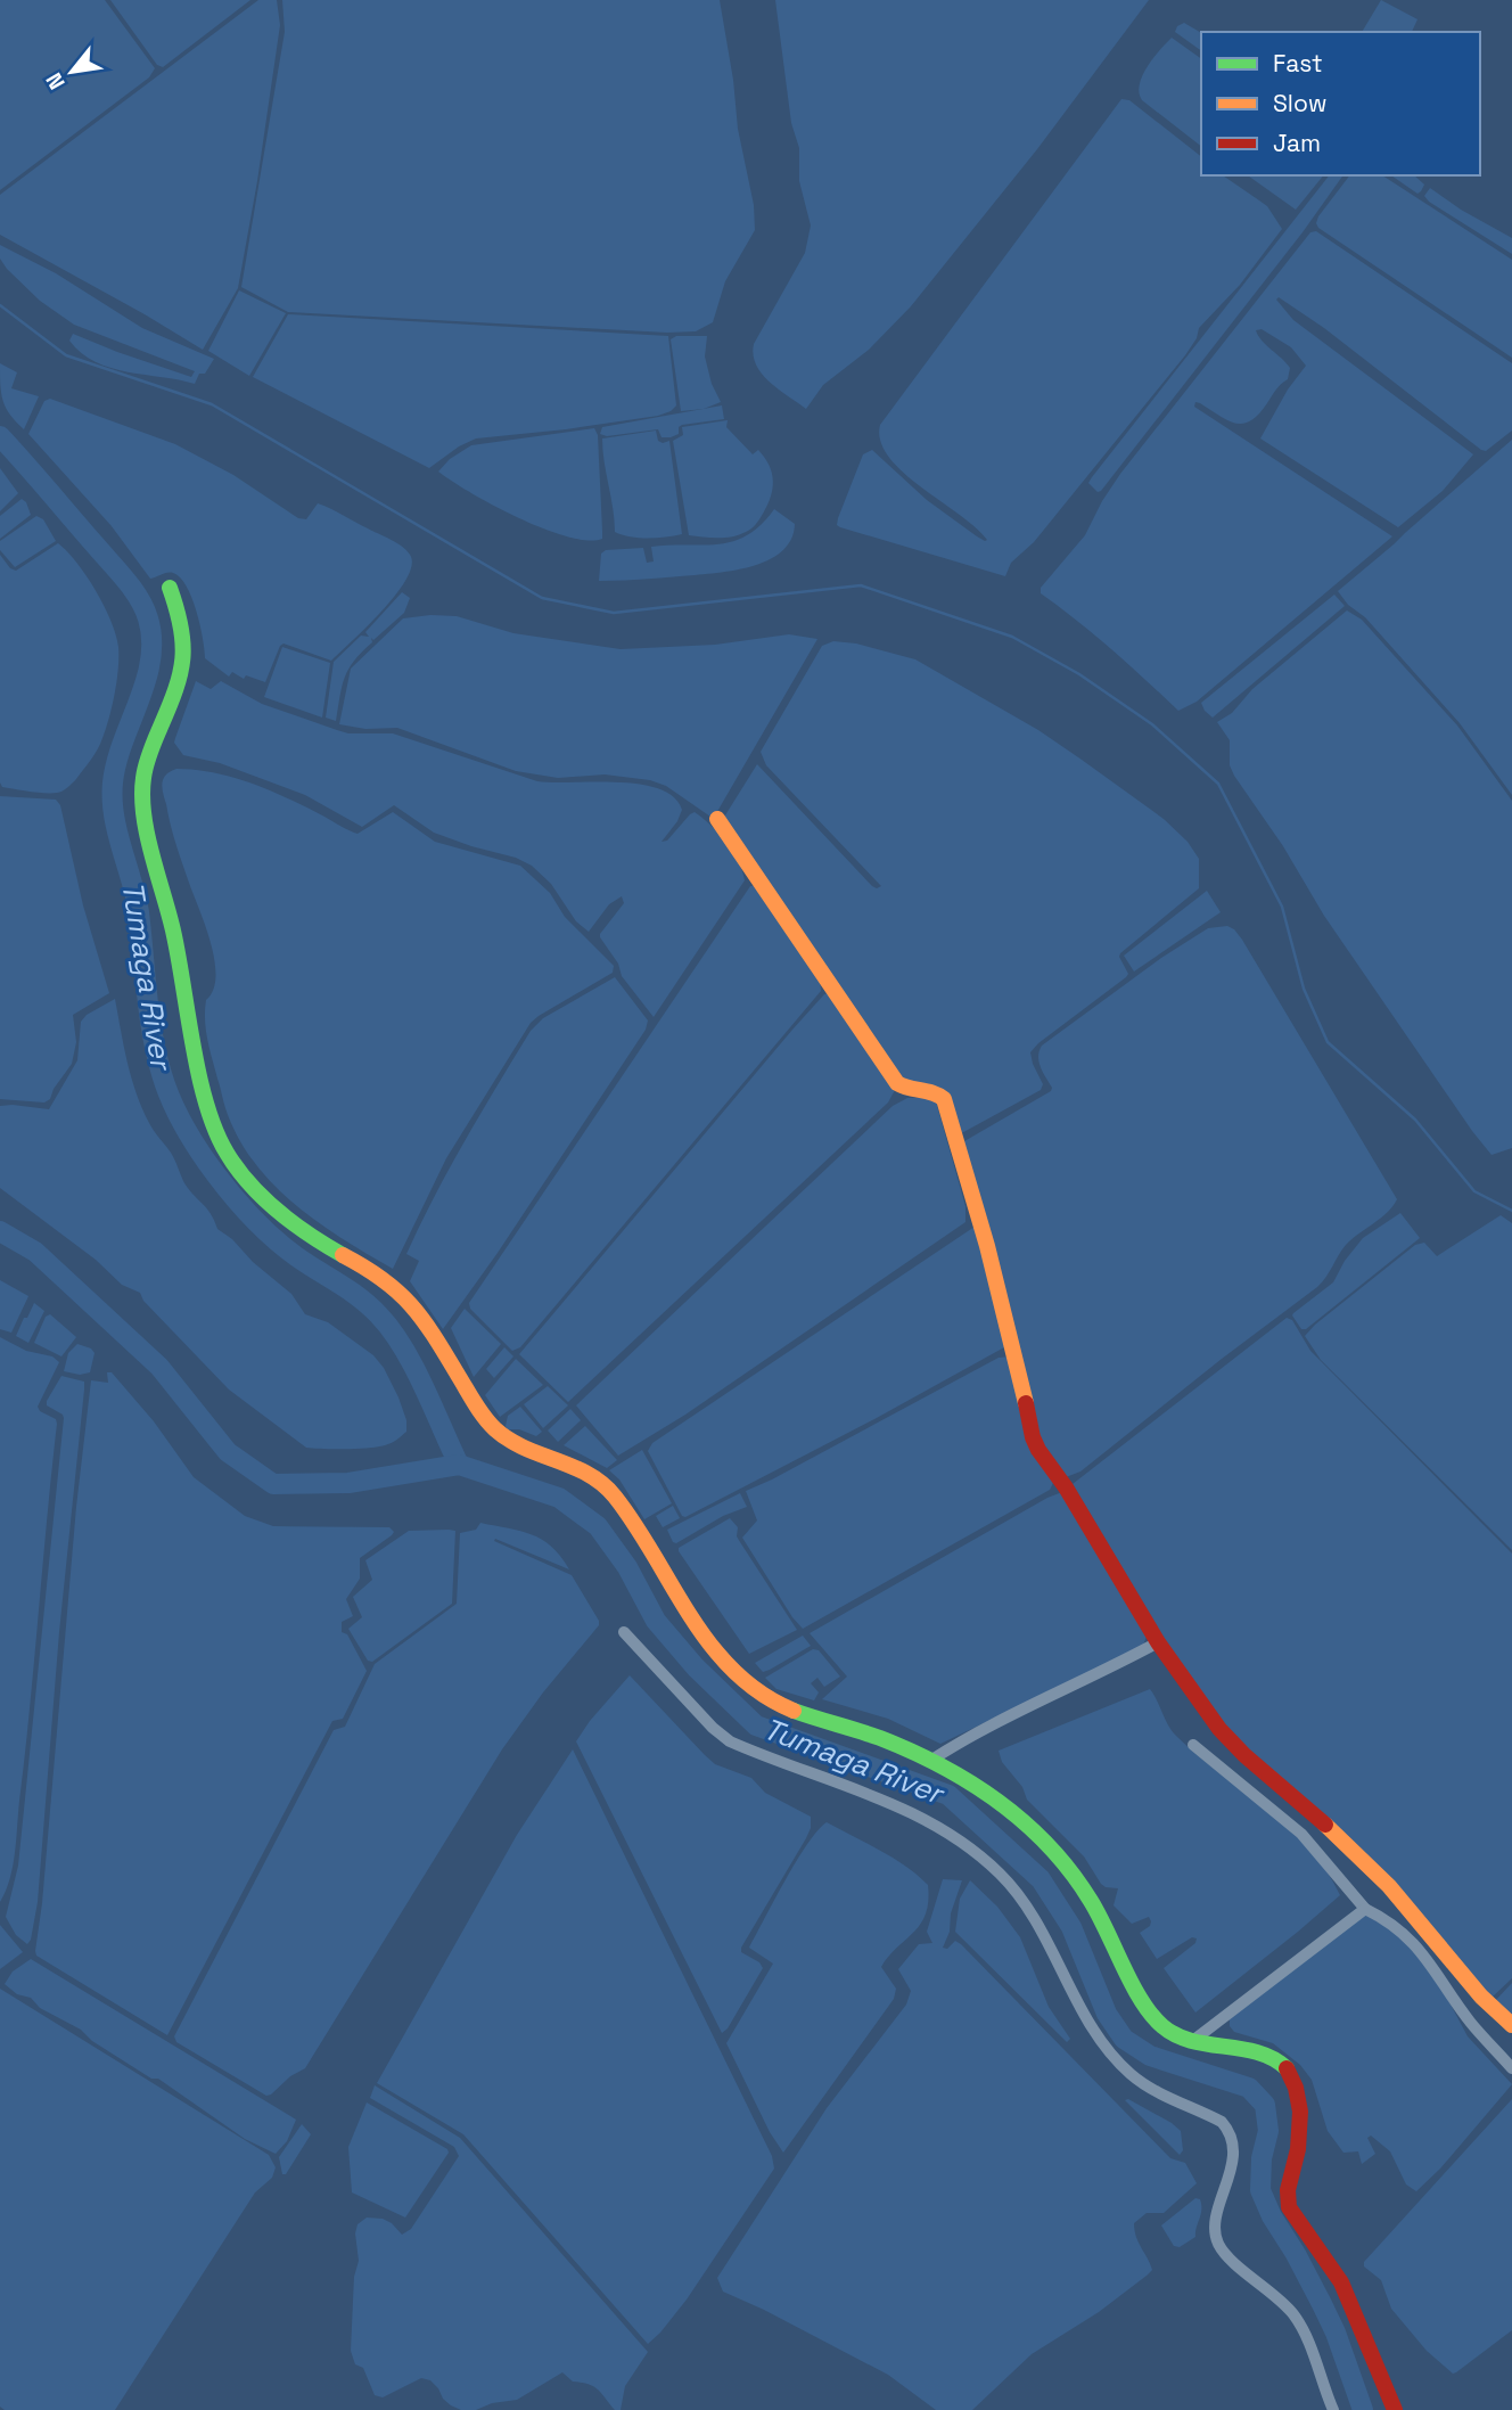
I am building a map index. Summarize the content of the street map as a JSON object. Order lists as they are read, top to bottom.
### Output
{
  "water": ["Tumaga River"],
  "legend": ["Fast", "Slow", "Jam"],
  "north": "bottom left"
}
